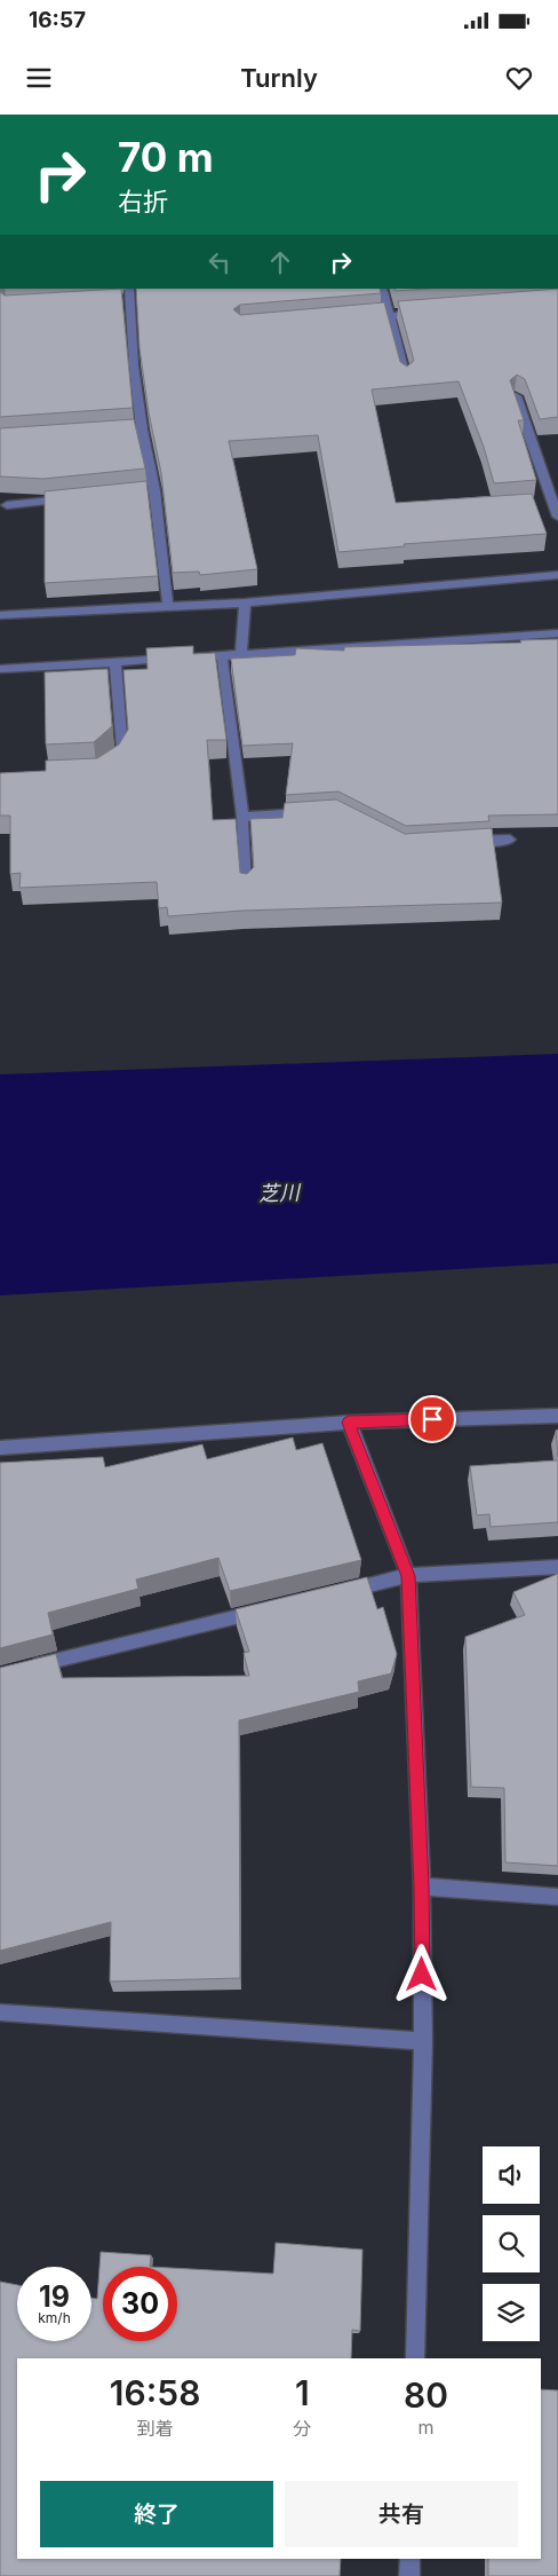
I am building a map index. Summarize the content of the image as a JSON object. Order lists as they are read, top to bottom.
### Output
{
  "water": ["芝川"],
  "page": {
    "status": "16:57",
    "header": "Turnly",
    "turn": ["70 m", "右折"],
    "speed": "19 km/h",
    "limit": "30",
    "eta": [
      "16:58",
      "到着",
      "1",
      "分",
      "80",
      "m"
    ],
    "buttons": ["終了", "共有"]
  }
}
